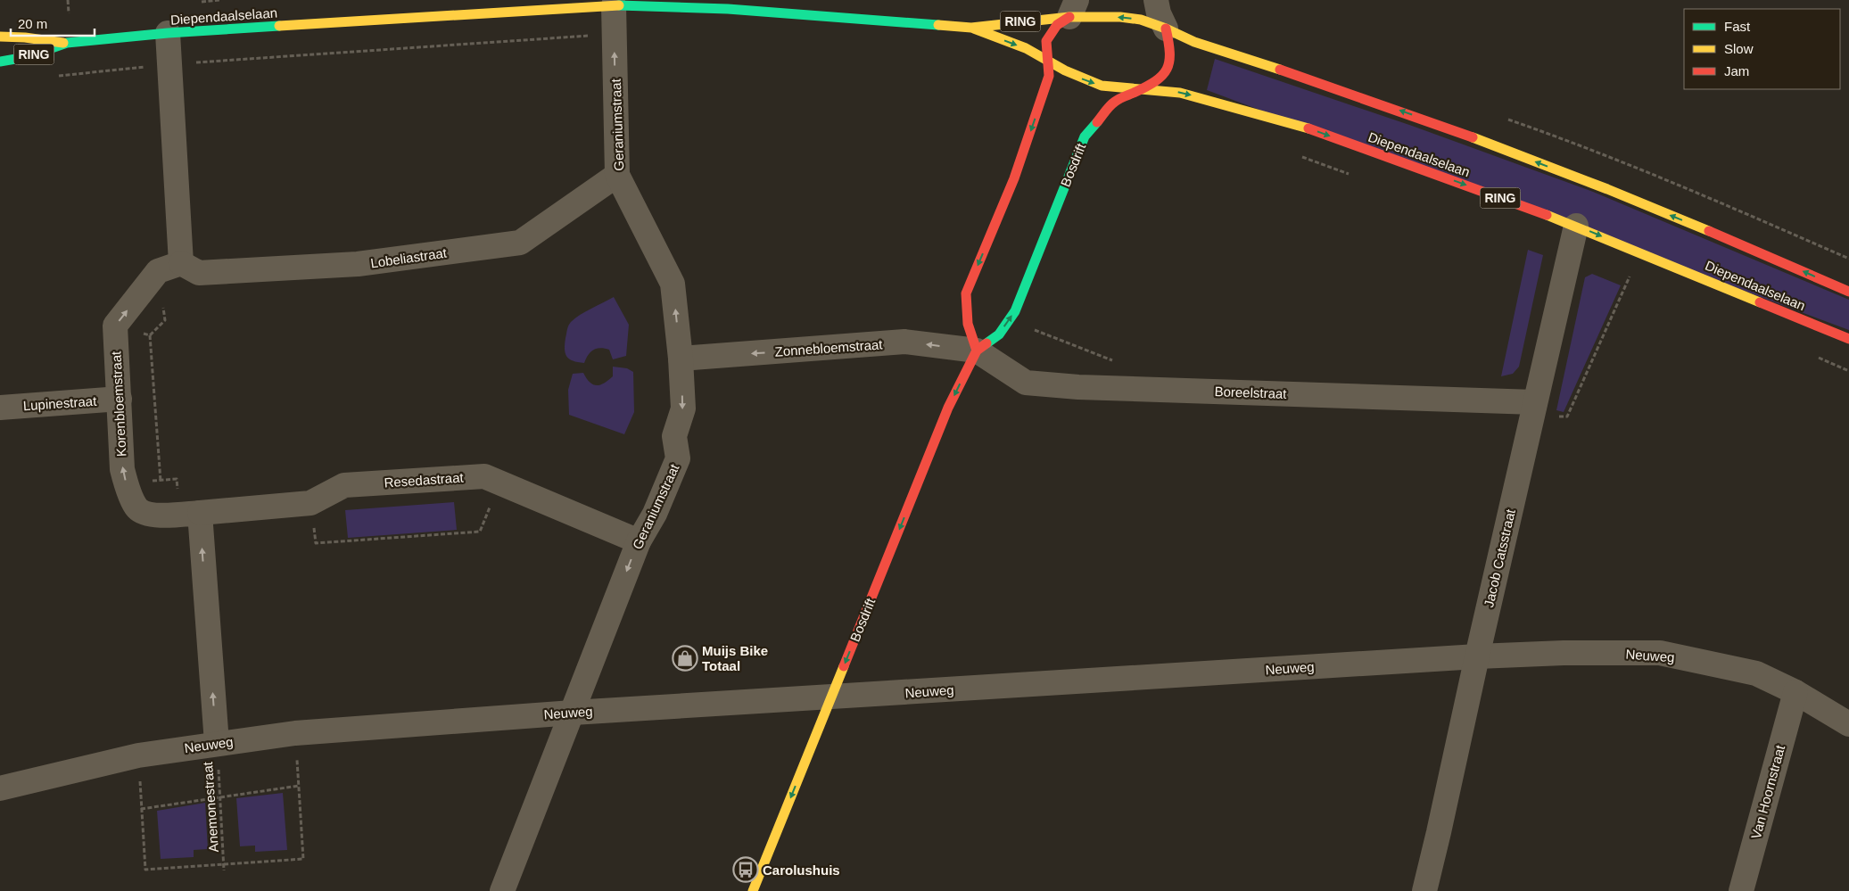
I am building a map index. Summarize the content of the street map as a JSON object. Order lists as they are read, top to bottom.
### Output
{
  "streets": {
    "main road": ["Diependaalselaan", "RING", "Bosdrift"],
    "street": [
      "Geraniumstraat",
      "Lobeliastraat",
      "Zonnebloemstraat",
      "Boreelstraat",
      "Lupinestraat",
      "Korenbloemstraat",
      "Resedastraat",
      "Jacob Catsstraat",
      "Neuweg",
      "Van Hoornstraat"
    ],
    "path": ["Anemonestraat"]
  },
  "crossings": [
    ["Diependaalselaan", "Geraniumstraat"],
    ["Diependaalselaan", "Bosdrift"],
    ["Diependaalselaan", "Jacob Catsstraat"],
    ["Geraniumstraat", "Lobeliastraat"],
    ["Geraniumstraat", "Zonnebloemstraat"],
    ["Geraniumstraat", "Resedastraat"],
    ["Geraniumstraat", "Neuweg"],
    ["Bosdrift", "Zonnebloemstraat"],
    ["Bosdrift", "Boreelstraat"],
    ["Bosdrift", "Neuweg"],
    ["Lobeliastraat", "Korenbloemstraat"],
    ["Zonnebloemstraat", "Boreelstraat"],
    ["Boreelstraat", "Jacob Catsstraat"],
    ["Lupinestraat", "Korenbloemstraat"],
    ["Korenbloemstraat", "Resedastraat"],
    ["Jacob Catsstraat", "Neuweg"],
    ["Neuweg", "Van Hoornstraat"],
    ["Neuweg", "Anemonestraat"]
  ],
  "one_way": ["Zonnebloemstraat"],
  "places": {
    "shop": ["Muijs Bike Totaal"],
    "bus stop": ["Carolushuis"]
  },
  "legend": ["Fast", "Slow", "Jam"],
  "scale_bar": "20 m"
}
